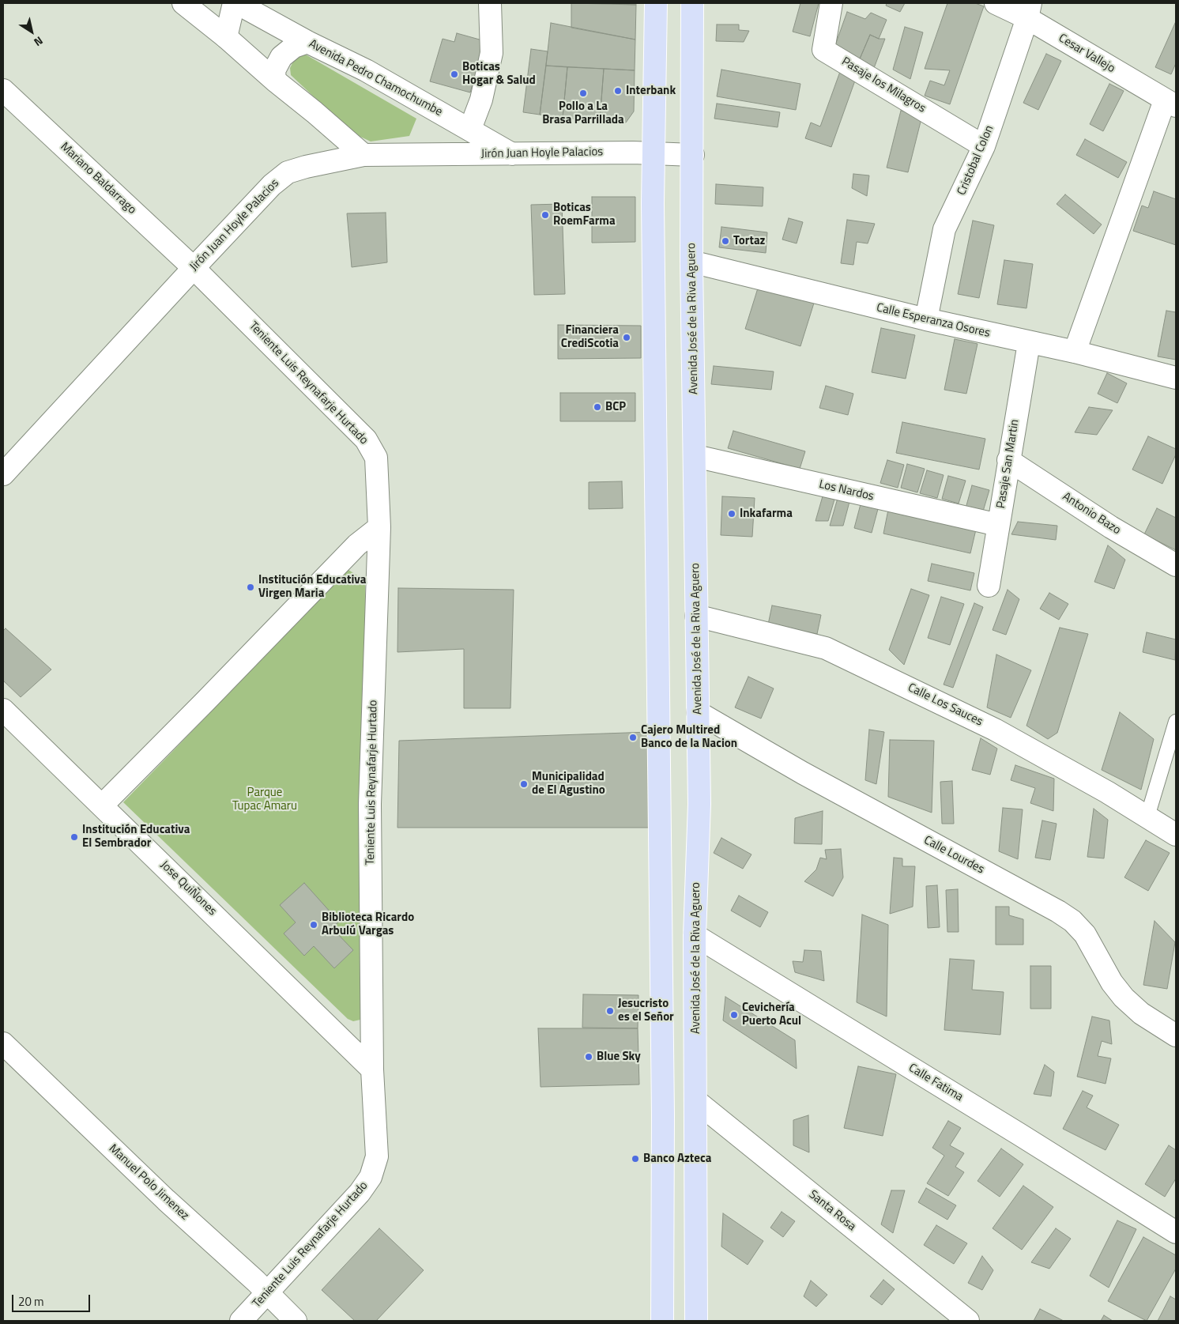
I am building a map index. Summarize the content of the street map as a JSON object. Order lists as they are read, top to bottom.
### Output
{
  "streets": {
    "main road": ["Avenida José de la Riva Aguero"],
    "street": [
      "Cesar Vallejo",
      "Avenida Pedro Chamochumbe",
      "Pasaje los Milagros",
      "Jirón Juan Hoyle Palacios",
      "Cristobal Colon",
      "Mariano Baldarrago",
      "Calle Esperanza Osores",
      "Teniente Luis Reynafarje Hurtado",
      "Pasaje San Martin",
      "Los Nardos",
      "Antonio Bazo",
      "Calle Los Sauces",
      "Calle Lourdes",
      "Jose QuiÑones",
      "Calle Fatima",
      "Manuel Polo Jimenez",
      "Santa Rosa"
    ]
  },
  "crossings": [
    ["Cesar Vallejo", "Cristobal Colon"],
    ["Avenida Pedro Chamochumbe", "Jirón Juan Hoyle Palacios"],
    ["Pasaje los Milagros", "Cristobal Colon"],
    ["Jirón Juan Hoyle Palacios", "Mariano Baldarrago"],
    ["Jirón Juan Hoyle Palacios", "Avenida José de la Riva Aguero"],
    ["Jirón Juan Hoyle Palacios", "Teniente Luis Reynafarje Hurtado"],
    ["Cristobal Colon", "Calle Esperanza Osores"],
    ["Mariano Baldarrago", "Teniente Luis Reynafarje Hurtado"],
    ["Avenida José de la Riva Aguero", "Calle Esperanza Osores"],
    ["Avenida José de la Riva Aguero", "Los Nardos"],
    ["Avenida José de la Riva Aguero", "Calle Los Sauces"],
    ["Avenida José de la Riva Aguero", "Calle Lourdes"],
    ["Avenida José de la Riva Aguero", "Calle Fatima"],
    ["Avenida José de la Riva Aguero", "Santa Rosa"],
    ["Calle Esperanza Osores", "Pasaje San Martin"],
    ["Teniente Luis Reynafarje Hurtado", "Jose QuiÑones"],
    ["Teniente Luis Reynafarje Hurtado", "Manuel Polo Jimenez"],
    ["Pasaje San Martin", "Los Nardos"],
    ["Pasaje San Martin", "Antonio Bazo"]
  ],
  "parks": ["Parque Tupac Amaru"],
  "places": [
    "Boticas Hogar & Salud",
    "Interbank",
    "Pollo a La Brasa Parrillada",
    "Boticas RoemFarma",
    "Tortaz",
    "Financiera CrediScotia",
    "BCP",
    "Inkafarma",
    "Institución Educativa Virgen Maria",
    "Cajero Multired Banco de la Nacion",
    "Municipalidad de El Agustino",
    "Institución Educativa El Sembrador",
    "Biblioteca Ricardo Arbulú Vargas",
    "Jesucristo es el Señor",
    "Cevichería Puerto Acul",
    "Blue Sky",
    "Banco Azteca"
  ],
  "scale_bar": "20 m",
  "north": "bottom right"
}
